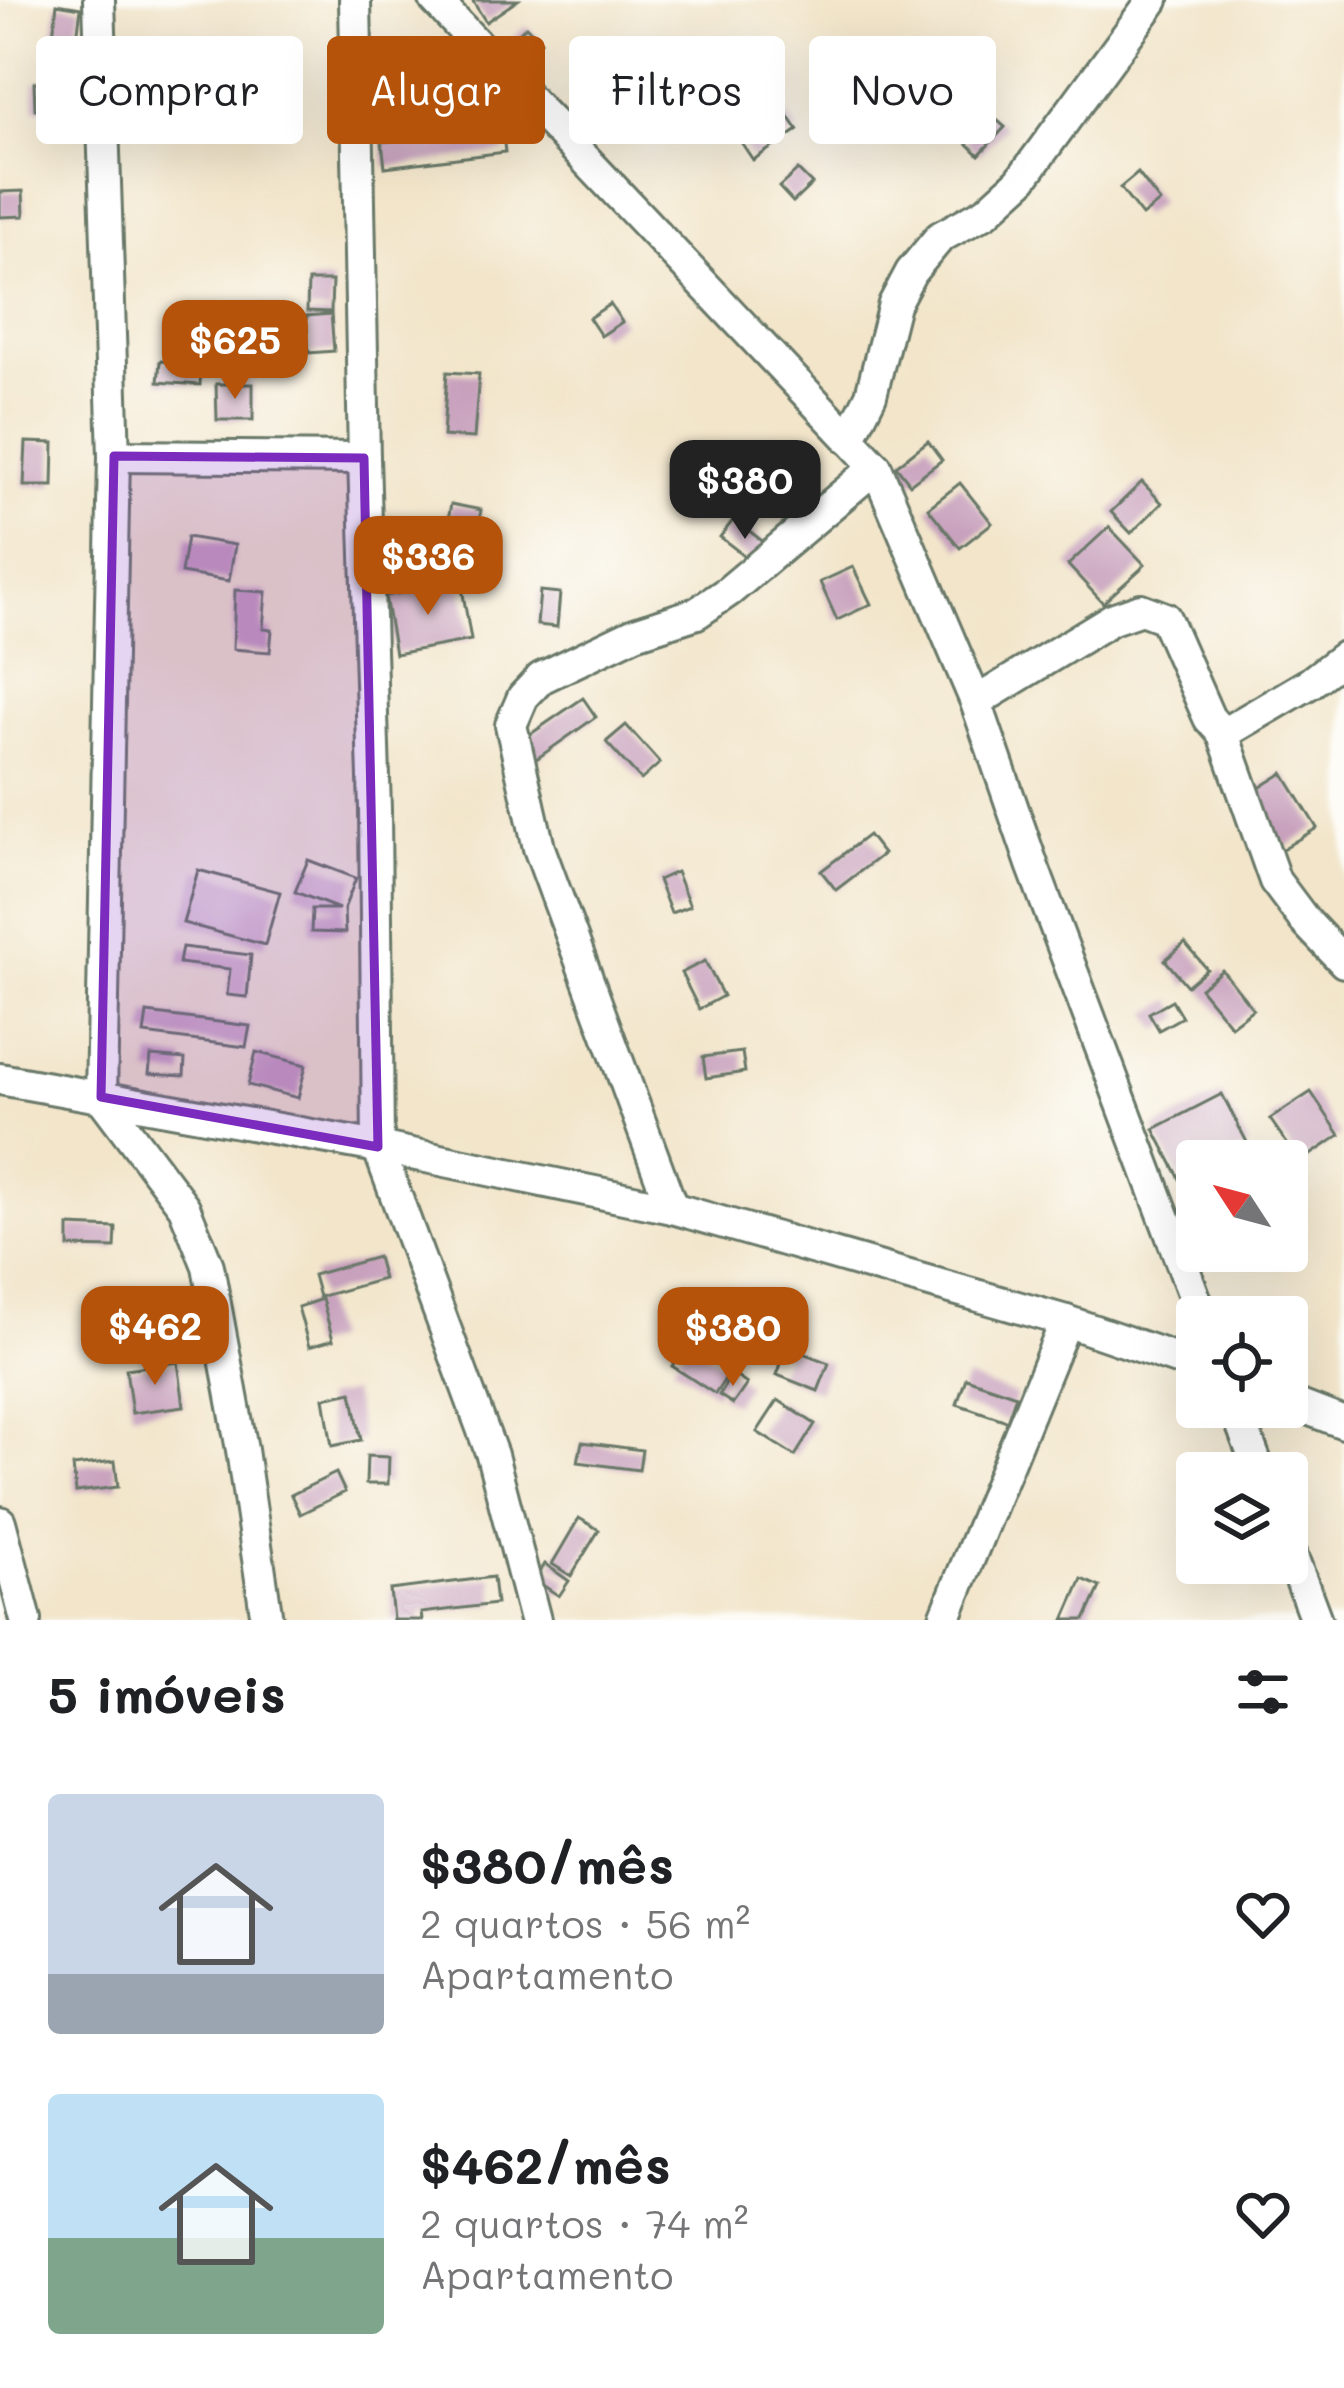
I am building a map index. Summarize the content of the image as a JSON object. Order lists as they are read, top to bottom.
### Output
{
  "north": "top left",
  "page": {
    "chip": [
      "Comprar",
      "Alugar",
      "Filtros",
      "Novo"
    ],
    "price": [
      "$625",
      "$380",
      "$336",
      "$462",
      "$380"
    ],
    "heading": "5 imóveis",
    "list": [
      {
        "name": "$380/mês",
        "note": "2 quartos · 56 m² · Apartamento"
      },
      {
        "name": "$462/mês",
        "note": "2 quartos · 74 m² · Apartamento"
      }
    ]
  }
}
